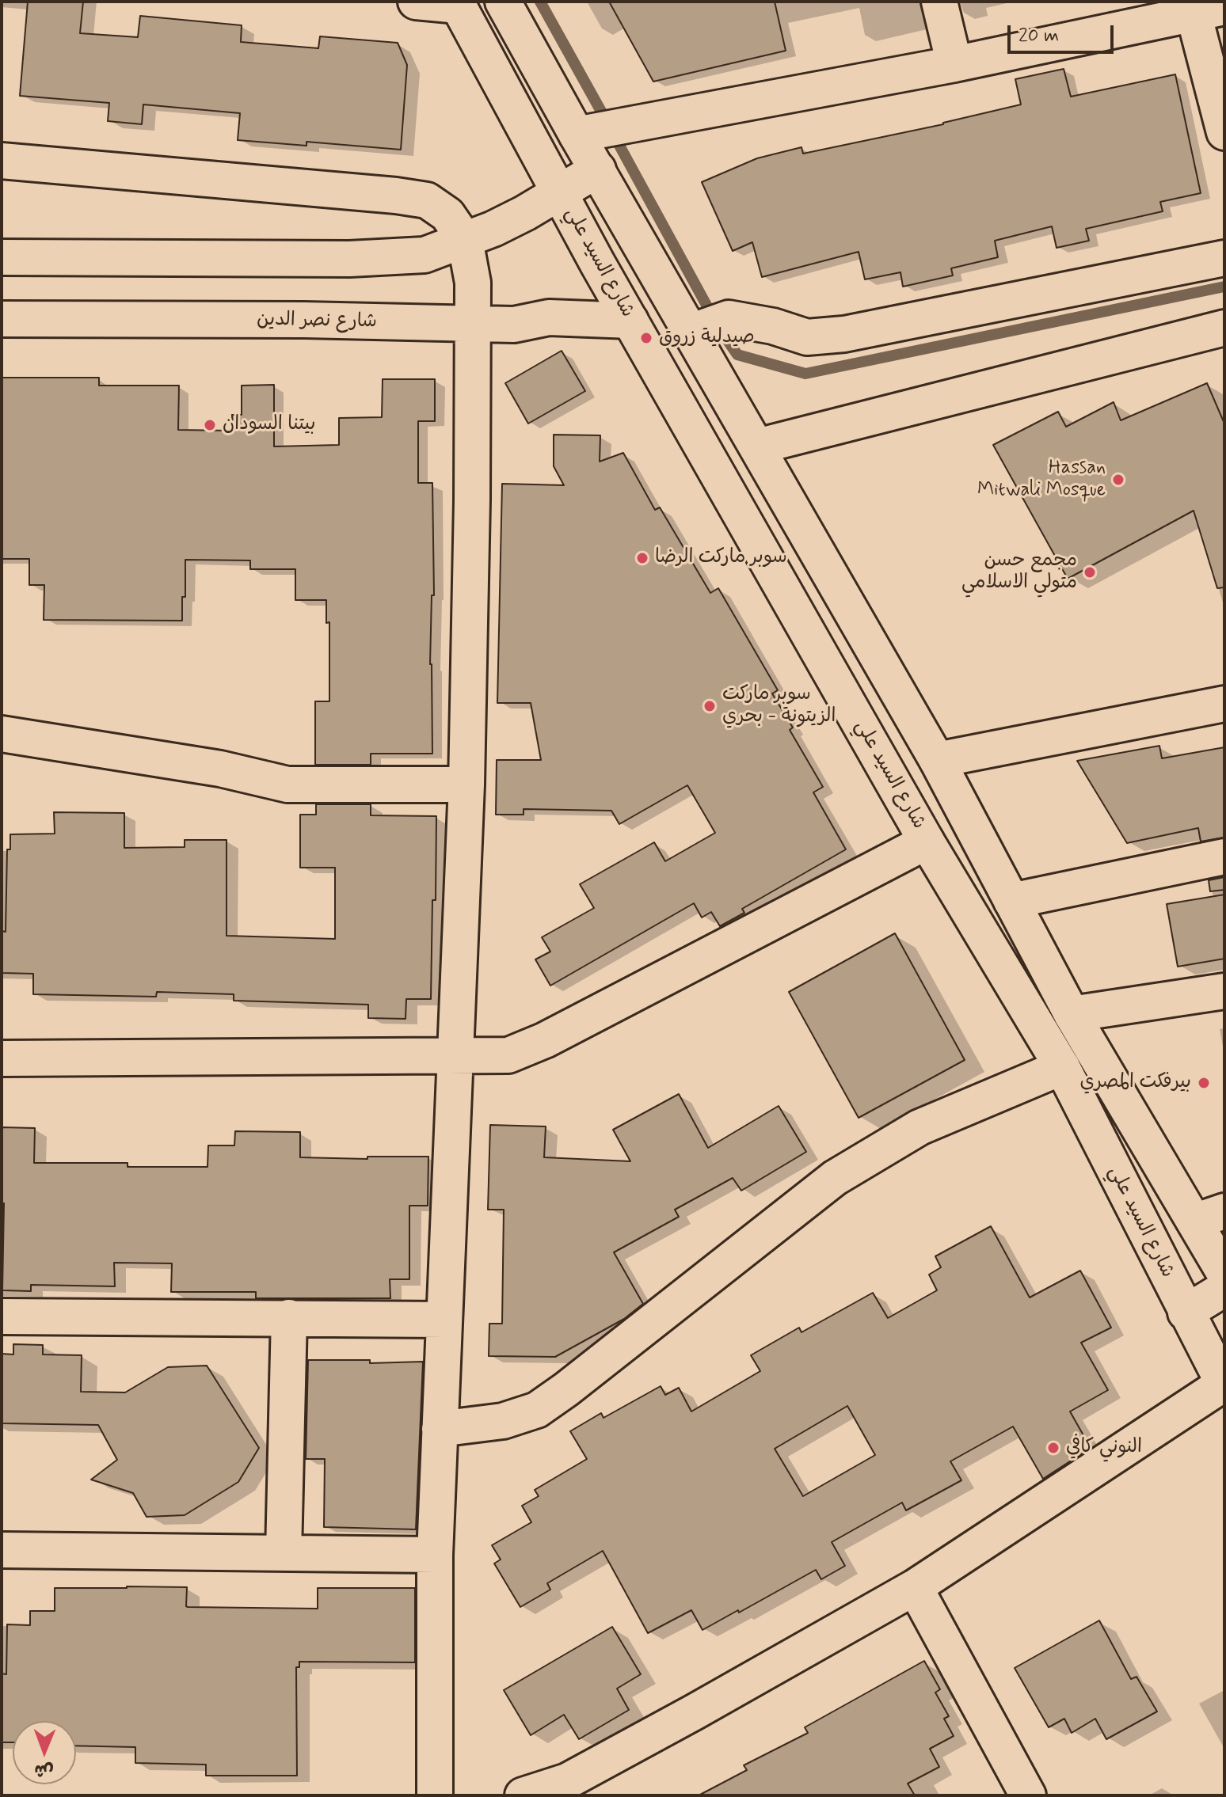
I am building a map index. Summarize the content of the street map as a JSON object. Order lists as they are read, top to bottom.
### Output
{
  "streets": {
    "street": ["شارع السيد علي", "شارع نصر الدين"]
  },
  "crossings": [
    ["شارع السيد علي", "شارع نصر الدين"]
  ],
  "places": [
    "صيدلية زروق",
    "بيتنا السودان",
    "Hassan Mitwali Mosque",
    "سوبر ماركت الرضا",
    "مجمع حسن متولي الاسلامي",
    "سوبر ماركت الزيتونة - بحري",
    "بيرفكت المصري",
    "النوني كافي"
  ],
  "scale_bar": "20 m",
  "north": "bottom"
}
